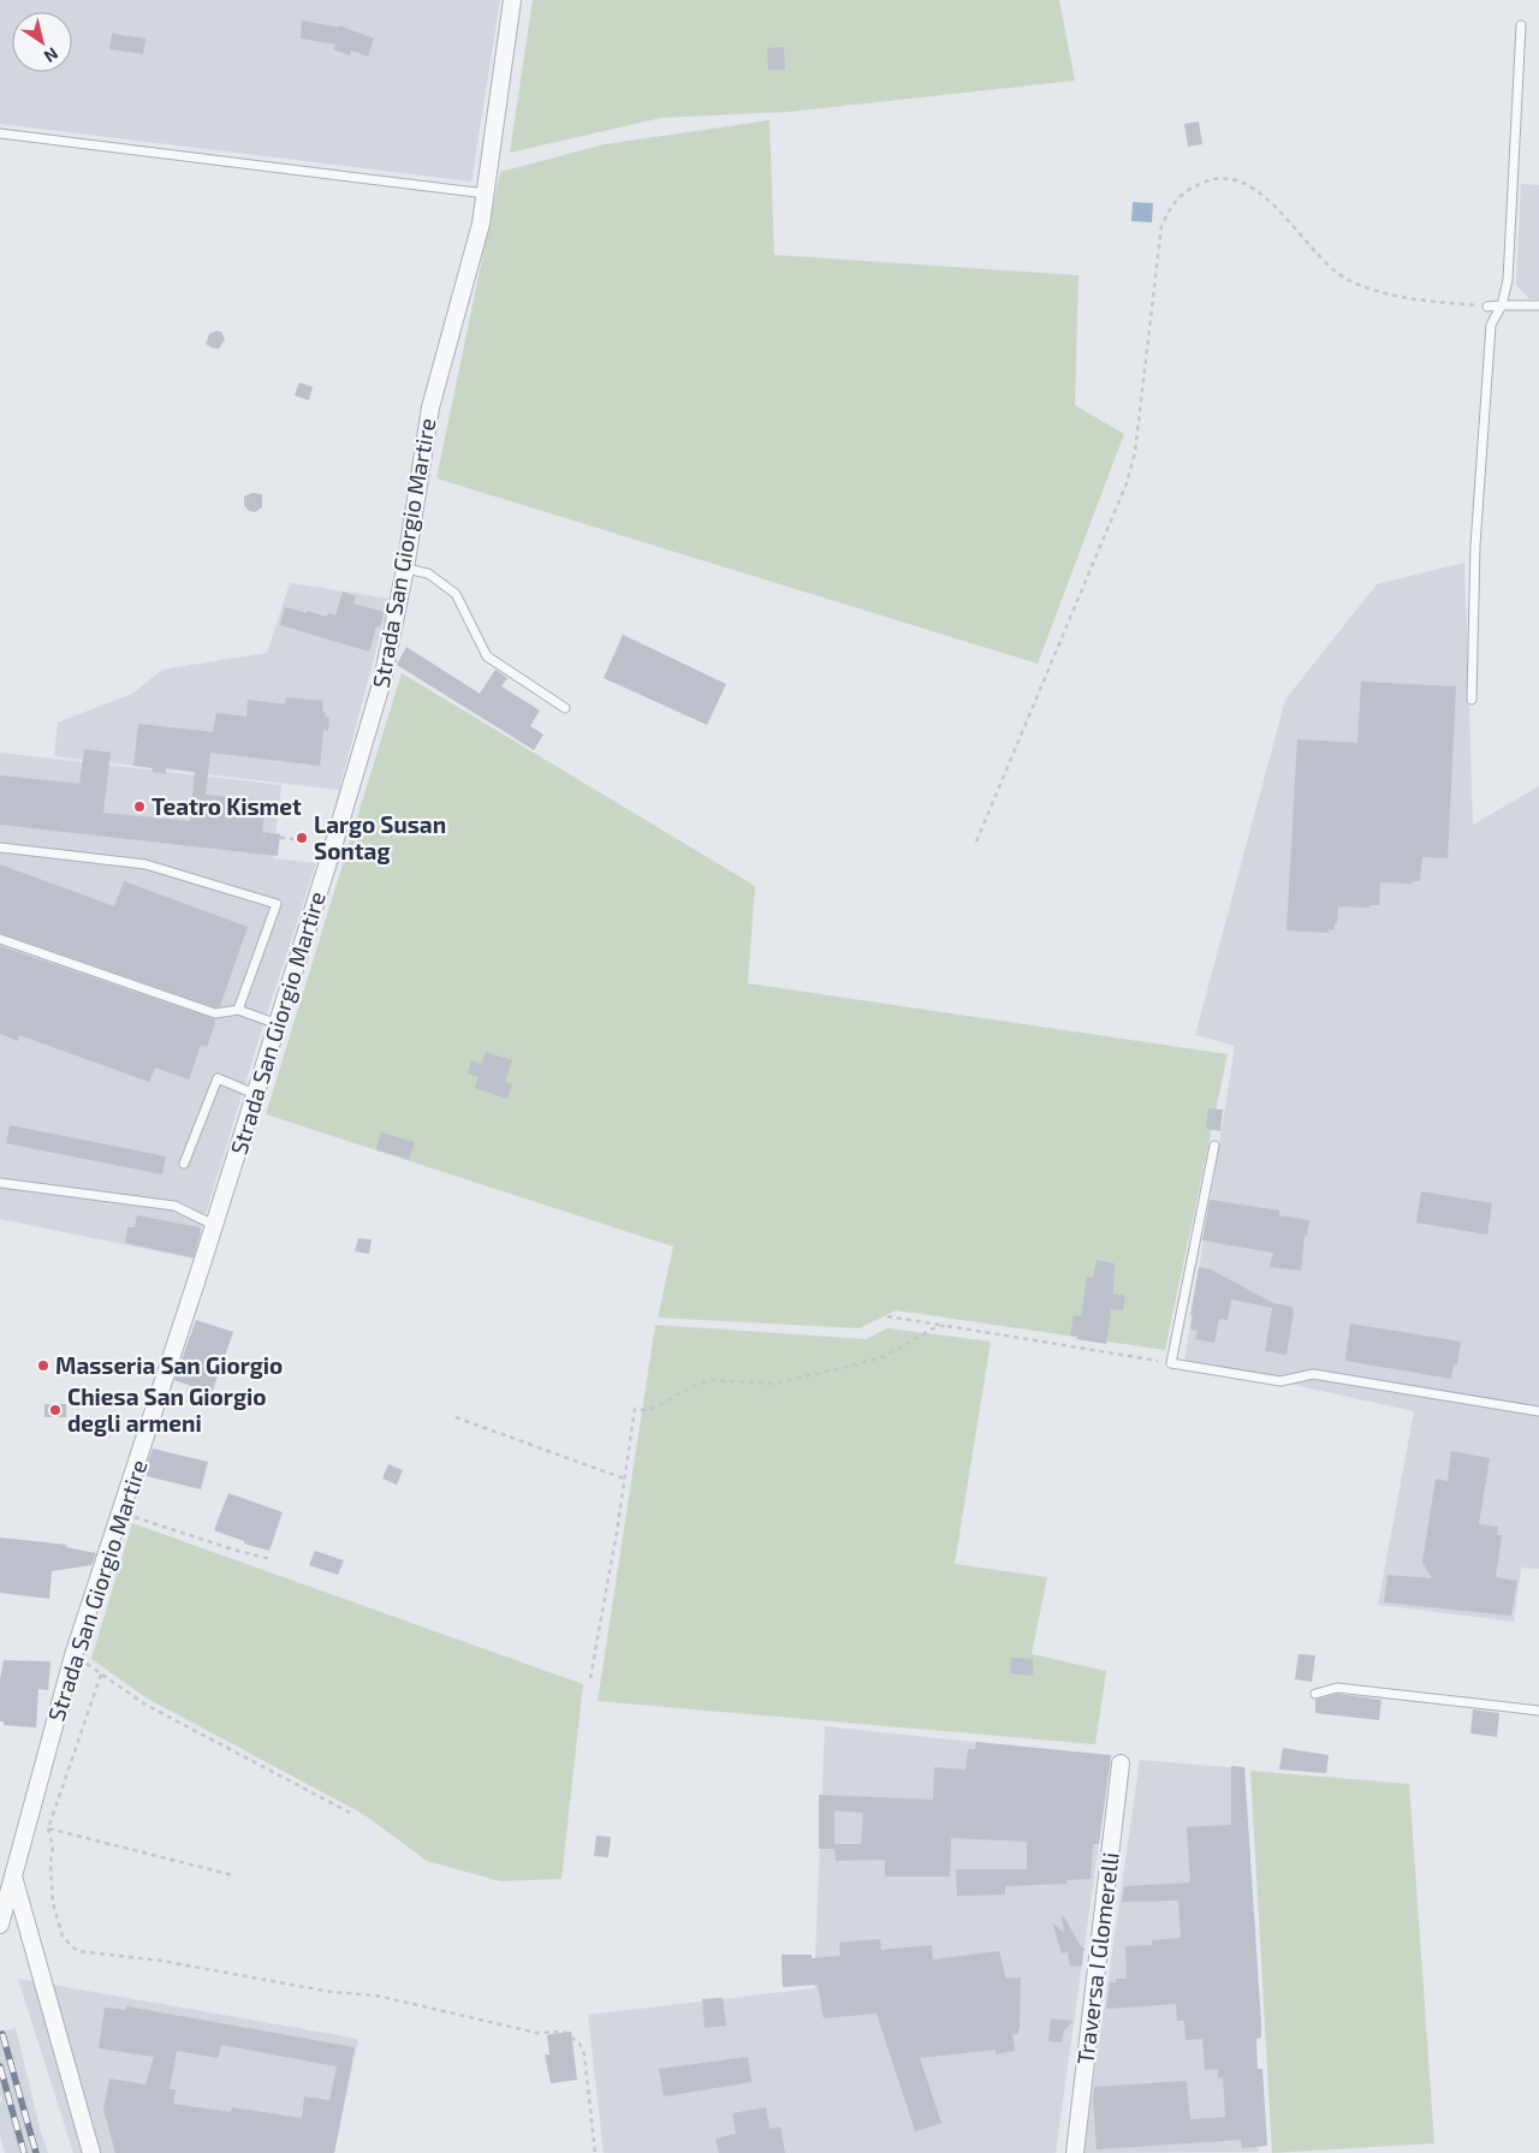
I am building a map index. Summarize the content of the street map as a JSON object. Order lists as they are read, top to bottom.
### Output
{
  "streets": {
    "street": ["Strada San Giorgio Martire", "Traversa I Glomerelli"]
  },
  "places": [
    "Teatro Kismet",
    "Largo Susan Sontag",
    "Masseria San Giorgio",
    "Chiesa San Giorgio degli armeni"
  ],
  "north": "bottom right"
}
